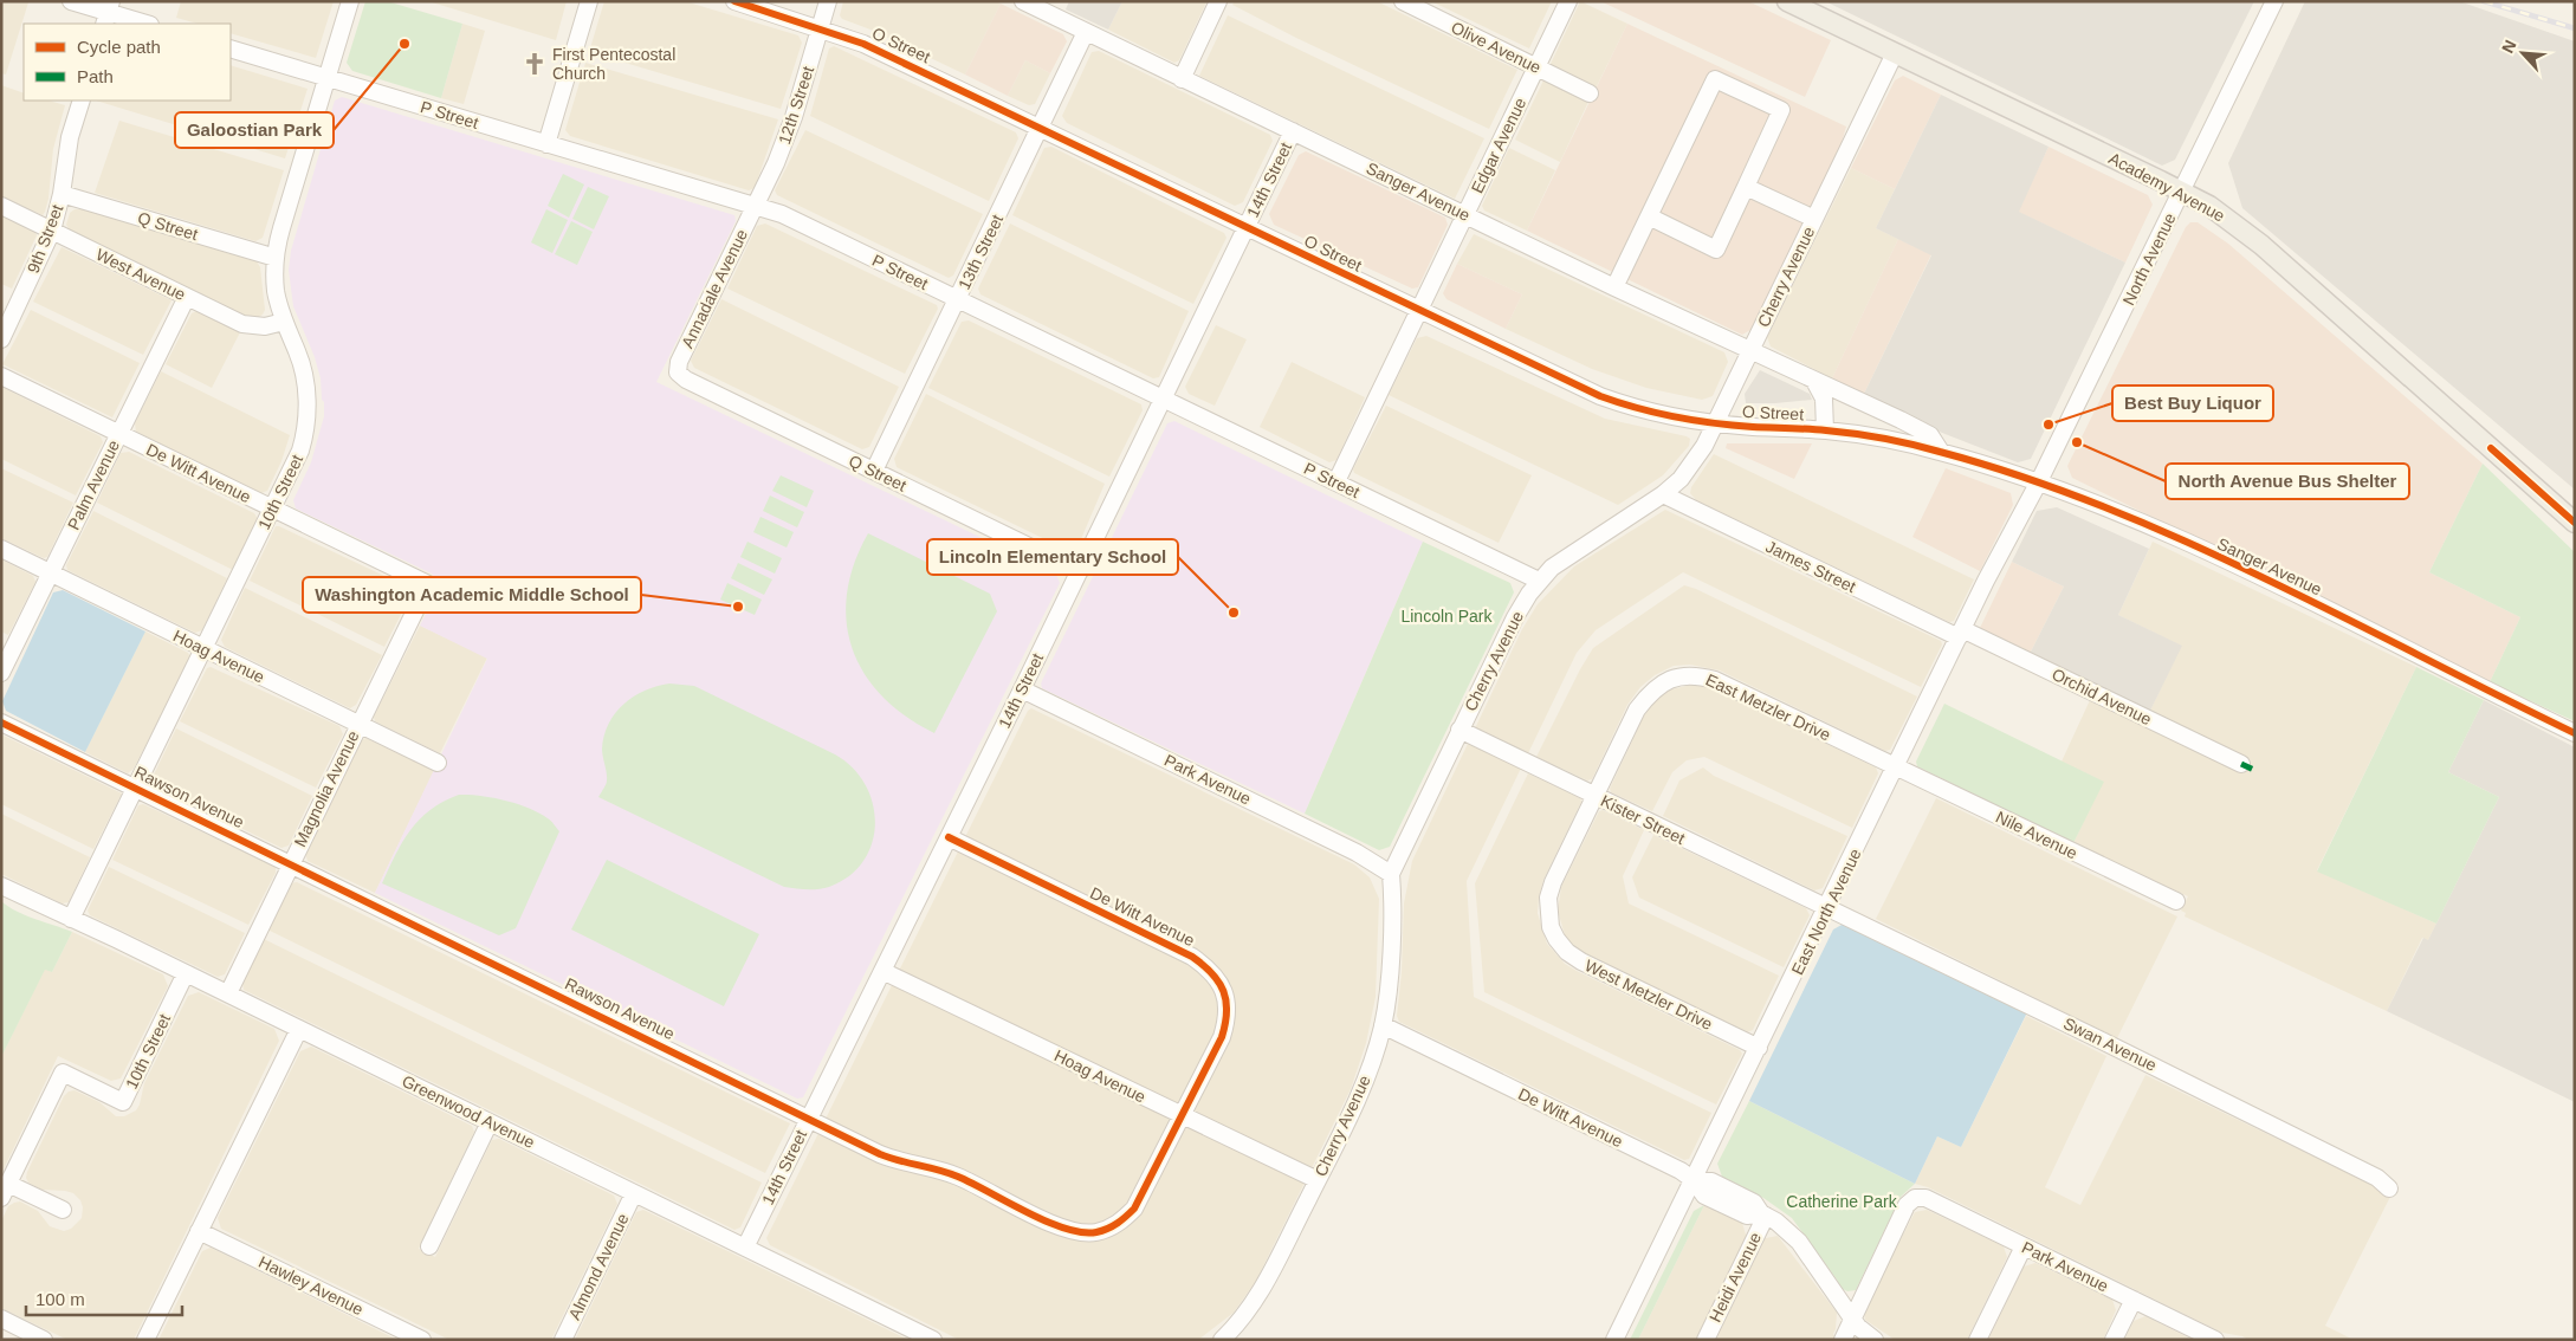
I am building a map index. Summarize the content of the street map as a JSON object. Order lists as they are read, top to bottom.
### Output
{
  "streets": {
    "main road": ["Academy Avenue"],
    "street": [
      "O Street",
      "Olive Avenue",
      "12th Street",
      "P Street",
      "Edgar Avenue",
      "14th Street",
      "Sanger Avenue",
      "Q Street",
      "9th Street",
      "13th Street",
      "North Avenue",
      "West Avenue",
      "Cherry Avenue",
      "Annadale Avenue",
      "De Witt Avenue",
      "Palm Avenue",
      "10th Street",
      "James Street",
      "Hoag Avenue",
      "Orchid Avenue",
      "East Metzler Drive",
      "Park Avenue",
      "Magnolia Avenue",
      "Rawson Avenue",
      "Kister Street",
      "Nile Avenue",
      "East North Avenue",
      "West Metzler Drive",
      "Swan Avenue",
      "Greenwood Avenue",
      "Almond Avenue",
      "Heidi Avenue",
      "Hawley Avenue"
    ]
  },
  "crossings": [
    ["O Street", "12th Street"],
    ["O Street", "Edgar Avenue"],
    ["O Street", "14th Street"],
    ["O Street", "Sanger Avenue"],
    ["O Street", "13th Street"],
    ["O Street", "Cherry Avenue"],
    ["Olive Avenue", "Edgar Avenue"],
    ["12th Street", "P Street"],
    ["12th Street", "Annadale Avenue"],
    ["P Street", "Edgar Avenue"],
    ["P Street", "14th Street"],
    ["P Street", "13th Street"],
    ["P Street", "Cherry Avenue"],
    ["P Street", "Annadale Avenue"],
    ["P Street", "10th Street"],
    ["Edgar Avenue", "Sanger Avenue"],
    ["14th Street", "Sanger Avenue"],
    ["14th Street", "Q Street"],
    ["14th Street", "De Witt Avenue"],
    ["14th Street", "Hoag Avenue"],
    ["14th Street", "Park Avenue"],
    ["14th Street", "Rawson Avenue"],
    ["14th Street", "Greenwood Avenue"],
    ["Academy Avenue", "North Avenue"],
    ["Academy Avenue", "Cherry Avenue"],
    ["Sanger Avenue", "13th Street"],
    ["Sanger Avenue", "North Avenue"],
    ["Sanger Avenue", "Cherry Avenue"],
    ["Sanger Avenue", "East North Avenue"],
    ["Q Street", "9th Street"],
    ["Q Street", "13th Street"],
    ["Q Street", "Annadale Avenue"],
    ["Q Street", "10th Street"],
    ["9th Street", "West Avenue"],
    ["North Avenue", "East North Avenue"],
    ["West Avenue", "Palm Avenue"],
    ["West Avenue", "10th Street"],
    ["Cherry Avenue", "De Witt Avenue"],
    ["Cherry Avenue", "James Street"],
    ["Cherry Avenue", "Hoag Avenue"],
    ["Cherry Avenue", "Park Avenue"],
    ["Cherry Avenue", "Kister Street"],
    ["De Witt Avenue", "Palm Avenue"],
    ["De Witt Avenue", "10th Street"],
    ["De Witt Avenue", "Hoag Avenue"],
    ["De Witt Avenue", "Park Avenue"],
    ["De Witt Avenue", "Magnolia Avenue"],
    ["De Witt Avenue", "Rawson Avenue"],
    ["De Witt Avenue", "East North Avenue"],
    ["De Witt Avenue", "Heidi Avenue"],
    ["Palm Avenue", "Hoag Avenue"],
    ["10th Street", "Hoag Avenue"],
    ["10th Street", "Rawson Avenue"],
    ["10th Street", "Greenwood Avenue"],
    ["James Street", "Orchid Avenue"],
    ["James Street", "East North Avenue"],
    ["Hoag Avenue", "Magnolia Avenue"],
    ["Hoag Avenue", "Rawson Avenue"],
    ["Orchid Avenue", "East North Avenue"],
    ["East Metzler Drive", "Kister Street"],
    ["East Metzler Drive", "Nile Avenue"],
    ["East Metzler Drive", "East North Avenue"],
    ["East Metzler Drive", "West Metzler Drive"],
    ["Magnolia Avenue", "Rawson Avenue"],
    ["Magnolia Avenue", "Greenwood Avenue"],
    ["Kister Street", "East North Avenue"],
    ["Kister Street", "West Metzler Drive"],
    ["Kister Street", "Swan Avenue"],
    ["Nile Avenue", "East North Avenue"],
    ["East North Avenue", "West Metzler Drive"],
    ["East North Avenue", "Swan Avenue"],
    ["Greenwood Avenue", "Almond Avenue"]
  ],
  "parks": ["Lincoln Park", "Catherine Park"],
  "places": {
    "other": [
      "Galoostian Park",
      "Best Buy Liquor",
      "North Avenue Bus Shelter",
      "Washington Academic Middle School",
      "Lincoln Elementary School"
    ],
    "church": ["First Pentecostal Church"]
  },
  "legend": ["Cycle path", "Path"],
  "scale_bar": "100 m",
  "north": "top left"
}
